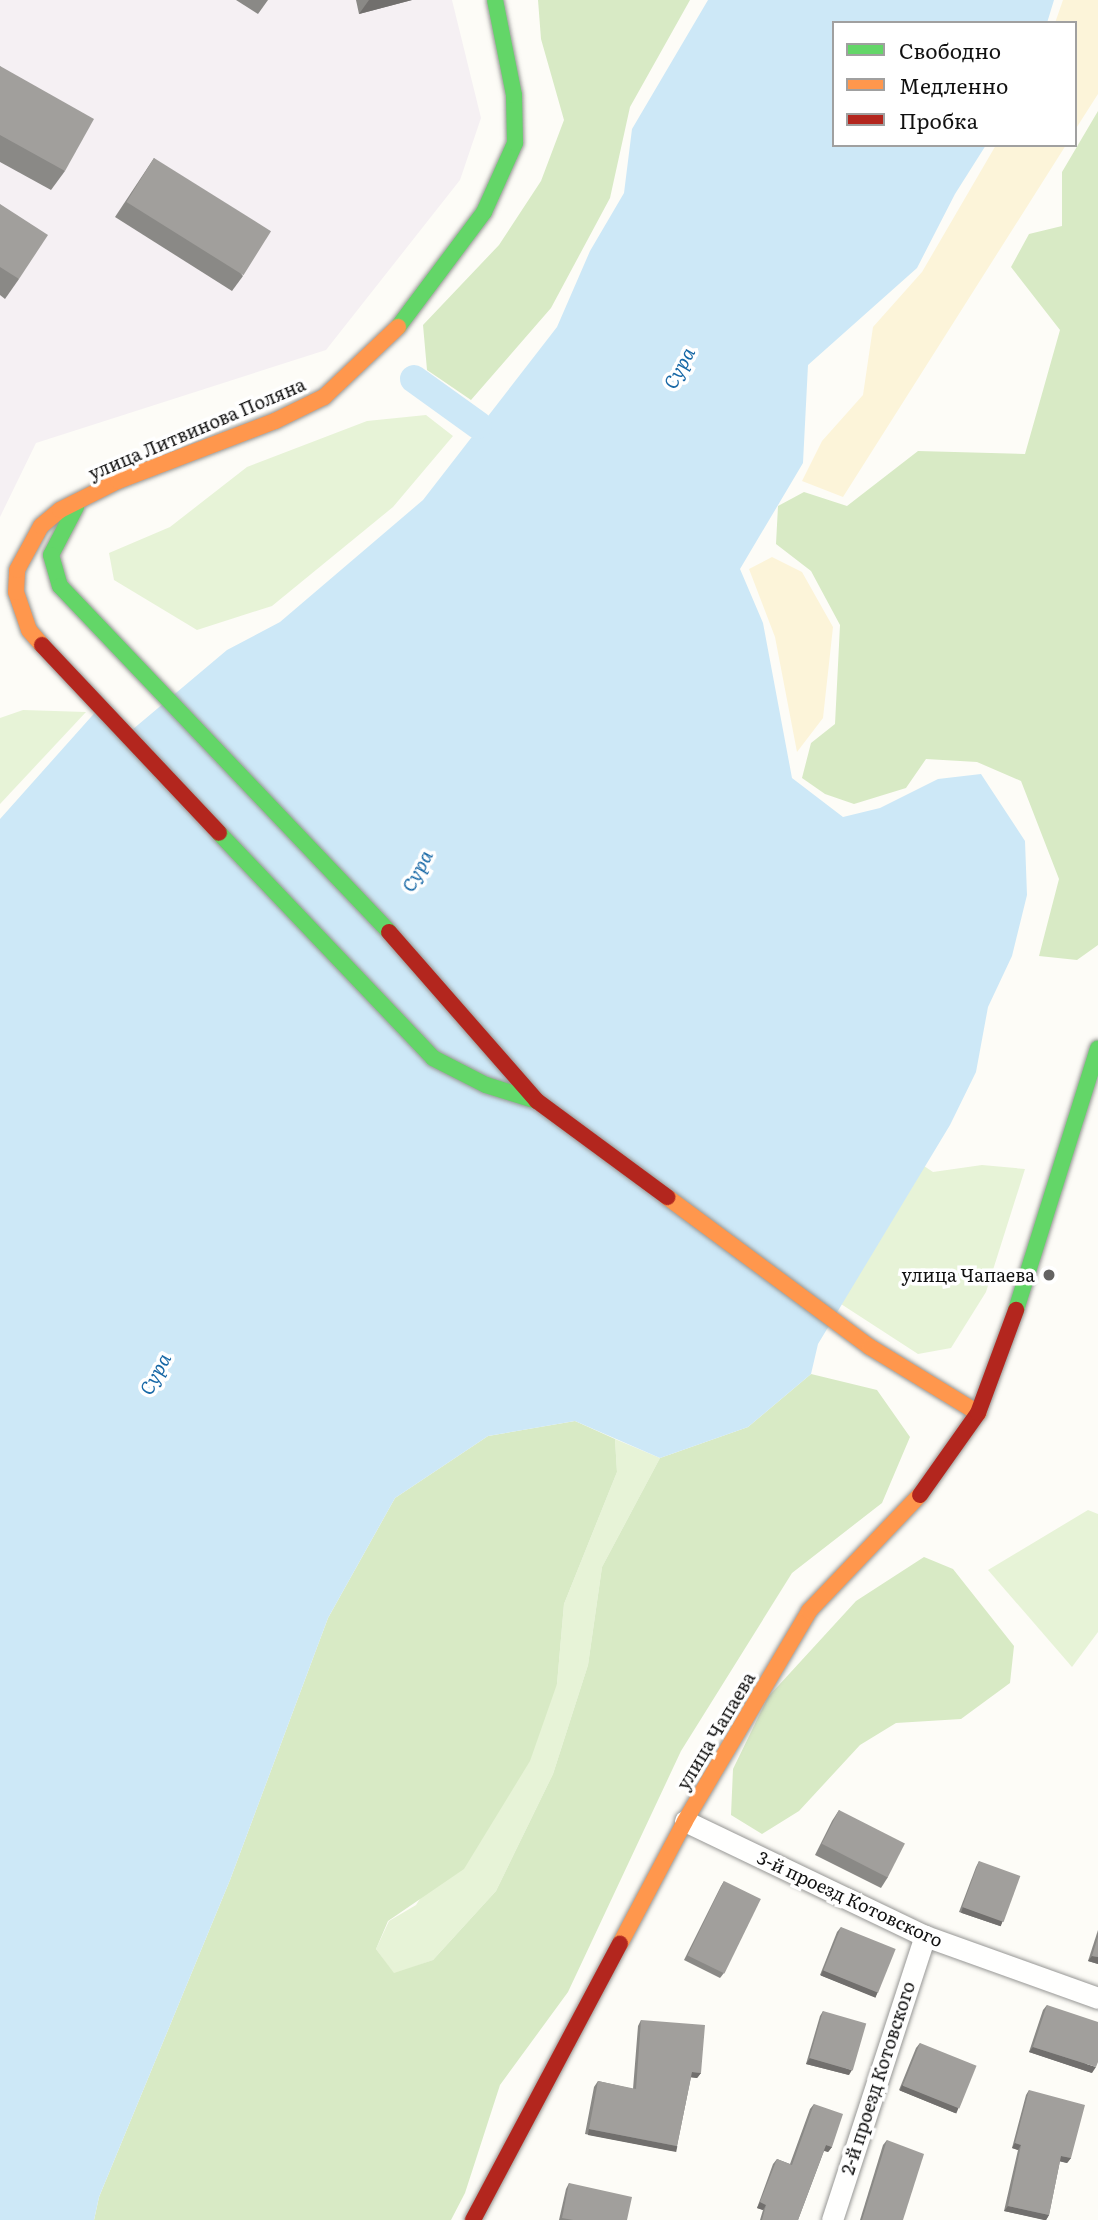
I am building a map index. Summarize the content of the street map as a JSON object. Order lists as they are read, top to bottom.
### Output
{
  "streets": {
    "main road": ["улица Литвинова Поляна", "улица Чапаева"],
    "street": ["3-й проезд Котовского", "2-й проезд Котовского"]
  },
  "crossings": [
    ["улица Чапаева", "3-й проезд Котовского"],
    ["3-й проезд Котовского", "2-й проезд Котовского"]
  ],
  "water": ["Сура"],
  "places": ["улица Чапаева"],
  "legend": ["Свободно", "Медленно", "Пробка"]
}
